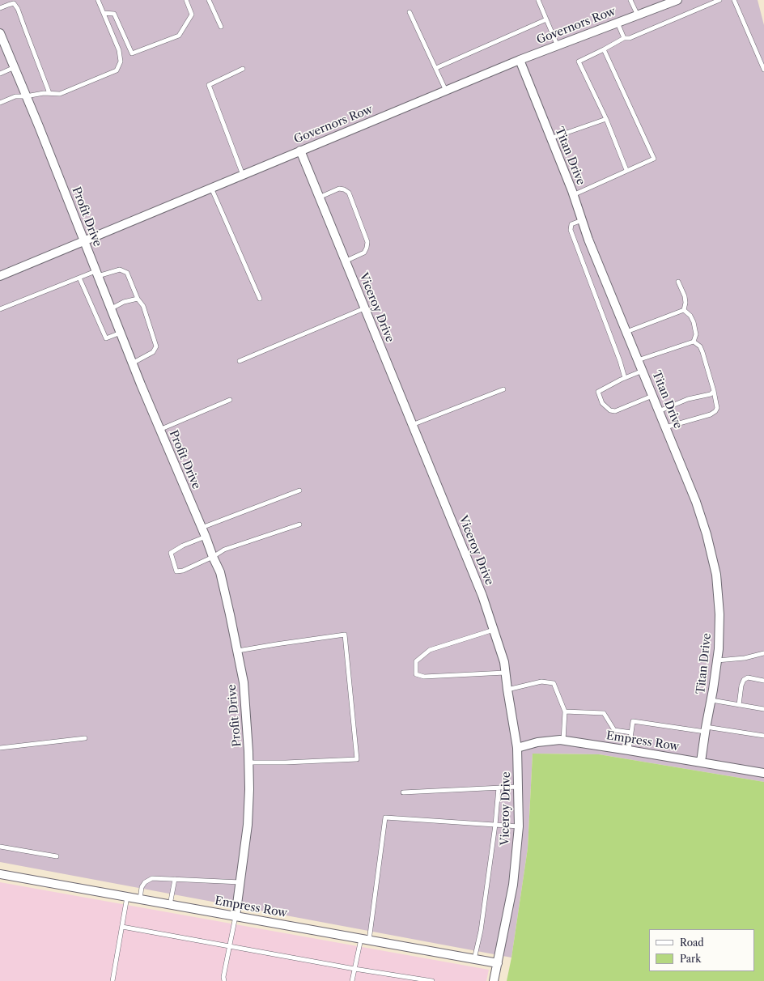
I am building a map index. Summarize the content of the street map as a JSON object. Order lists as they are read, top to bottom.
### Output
{
  "streets": {
    "street": [
      "Governors Row",
      "Titan Drive",
      "Profit Drive",
      "Viceroy Drive",
      "Empress Row"
    ]
  },
  "crossings": [
    ["Governors Row", "Titan Drive"],
    ["Governors Row", "Profit Drive"],
    ["Governors Row", "Viceroy Drive"],
    ["Titan Drive", "Empress Row"],
    ["Profit Drive", "Empress Row"],
    ["Viceroy Drive", "Empress Row"]
  ],
  "legend": ["Road", "Park"]
}
